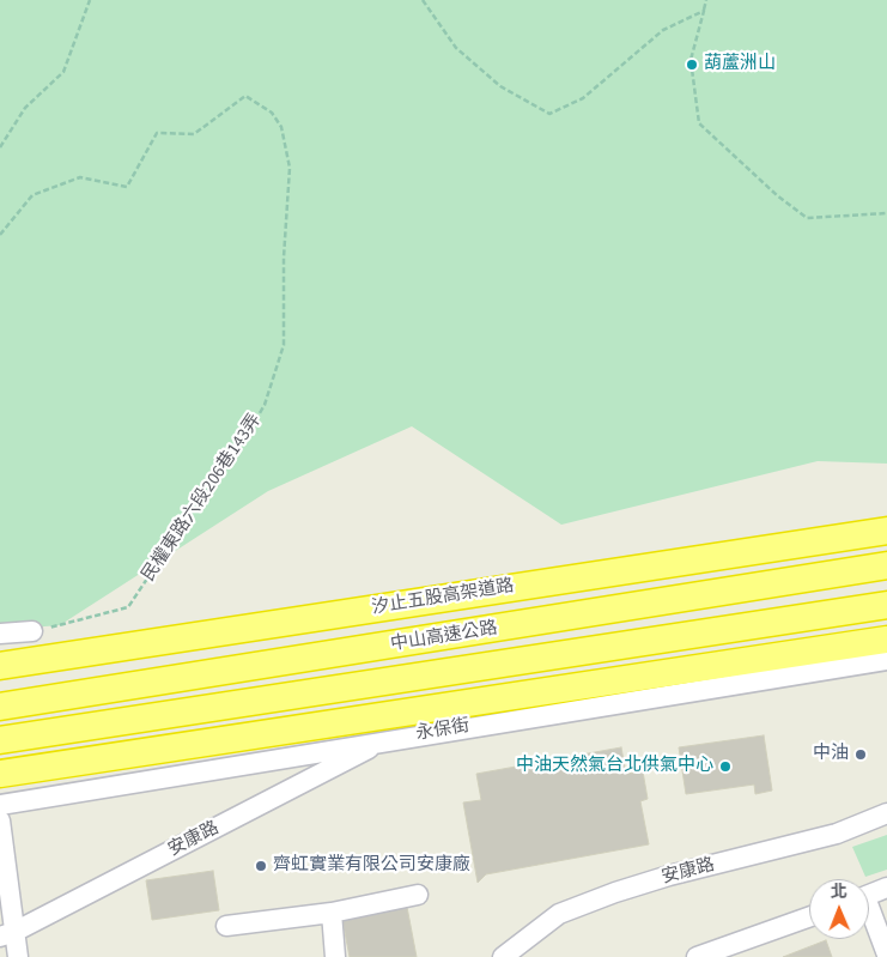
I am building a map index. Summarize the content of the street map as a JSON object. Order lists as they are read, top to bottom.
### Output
{
  "streets": {
    "highway": ["汐止五股高架道路", "中山高速公路"],
    "street": ["永保街", "安康路"],
    "path": ["民權東路六段206巷143弄"]
  },
  "crossings": [
    ["永保街", "安康路"]
  ],
  "places": [
    "葫蘆洲山",
    "中油",
    "中油天然氣台北供氣中心",
    "齊虹實業有限公司安康廠"
  ],
  "north": "top"
}
